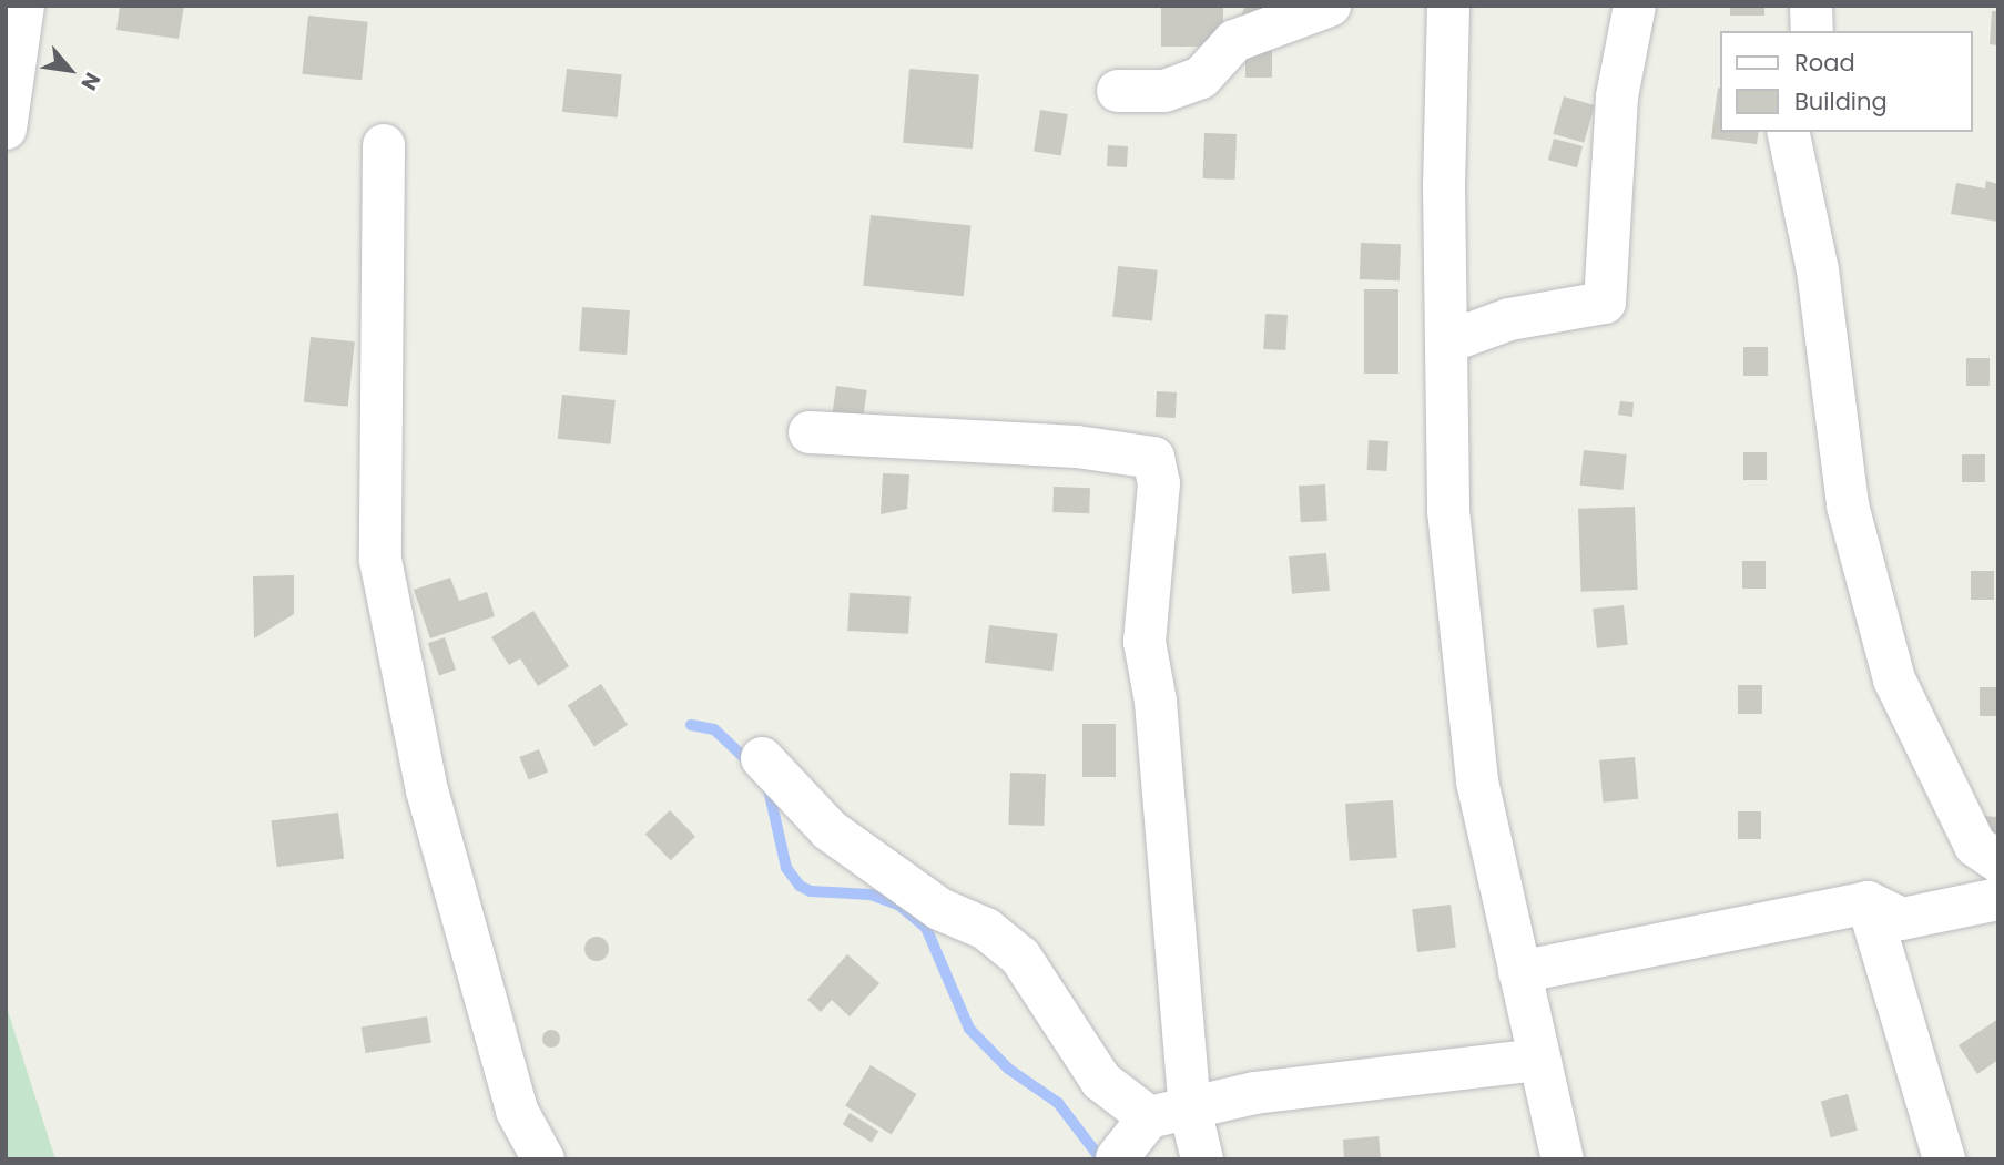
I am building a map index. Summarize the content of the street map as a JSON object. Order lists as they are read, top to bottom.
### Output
{
  "legend": ["Road", "Building"],
  "north": "bottom right"
}
